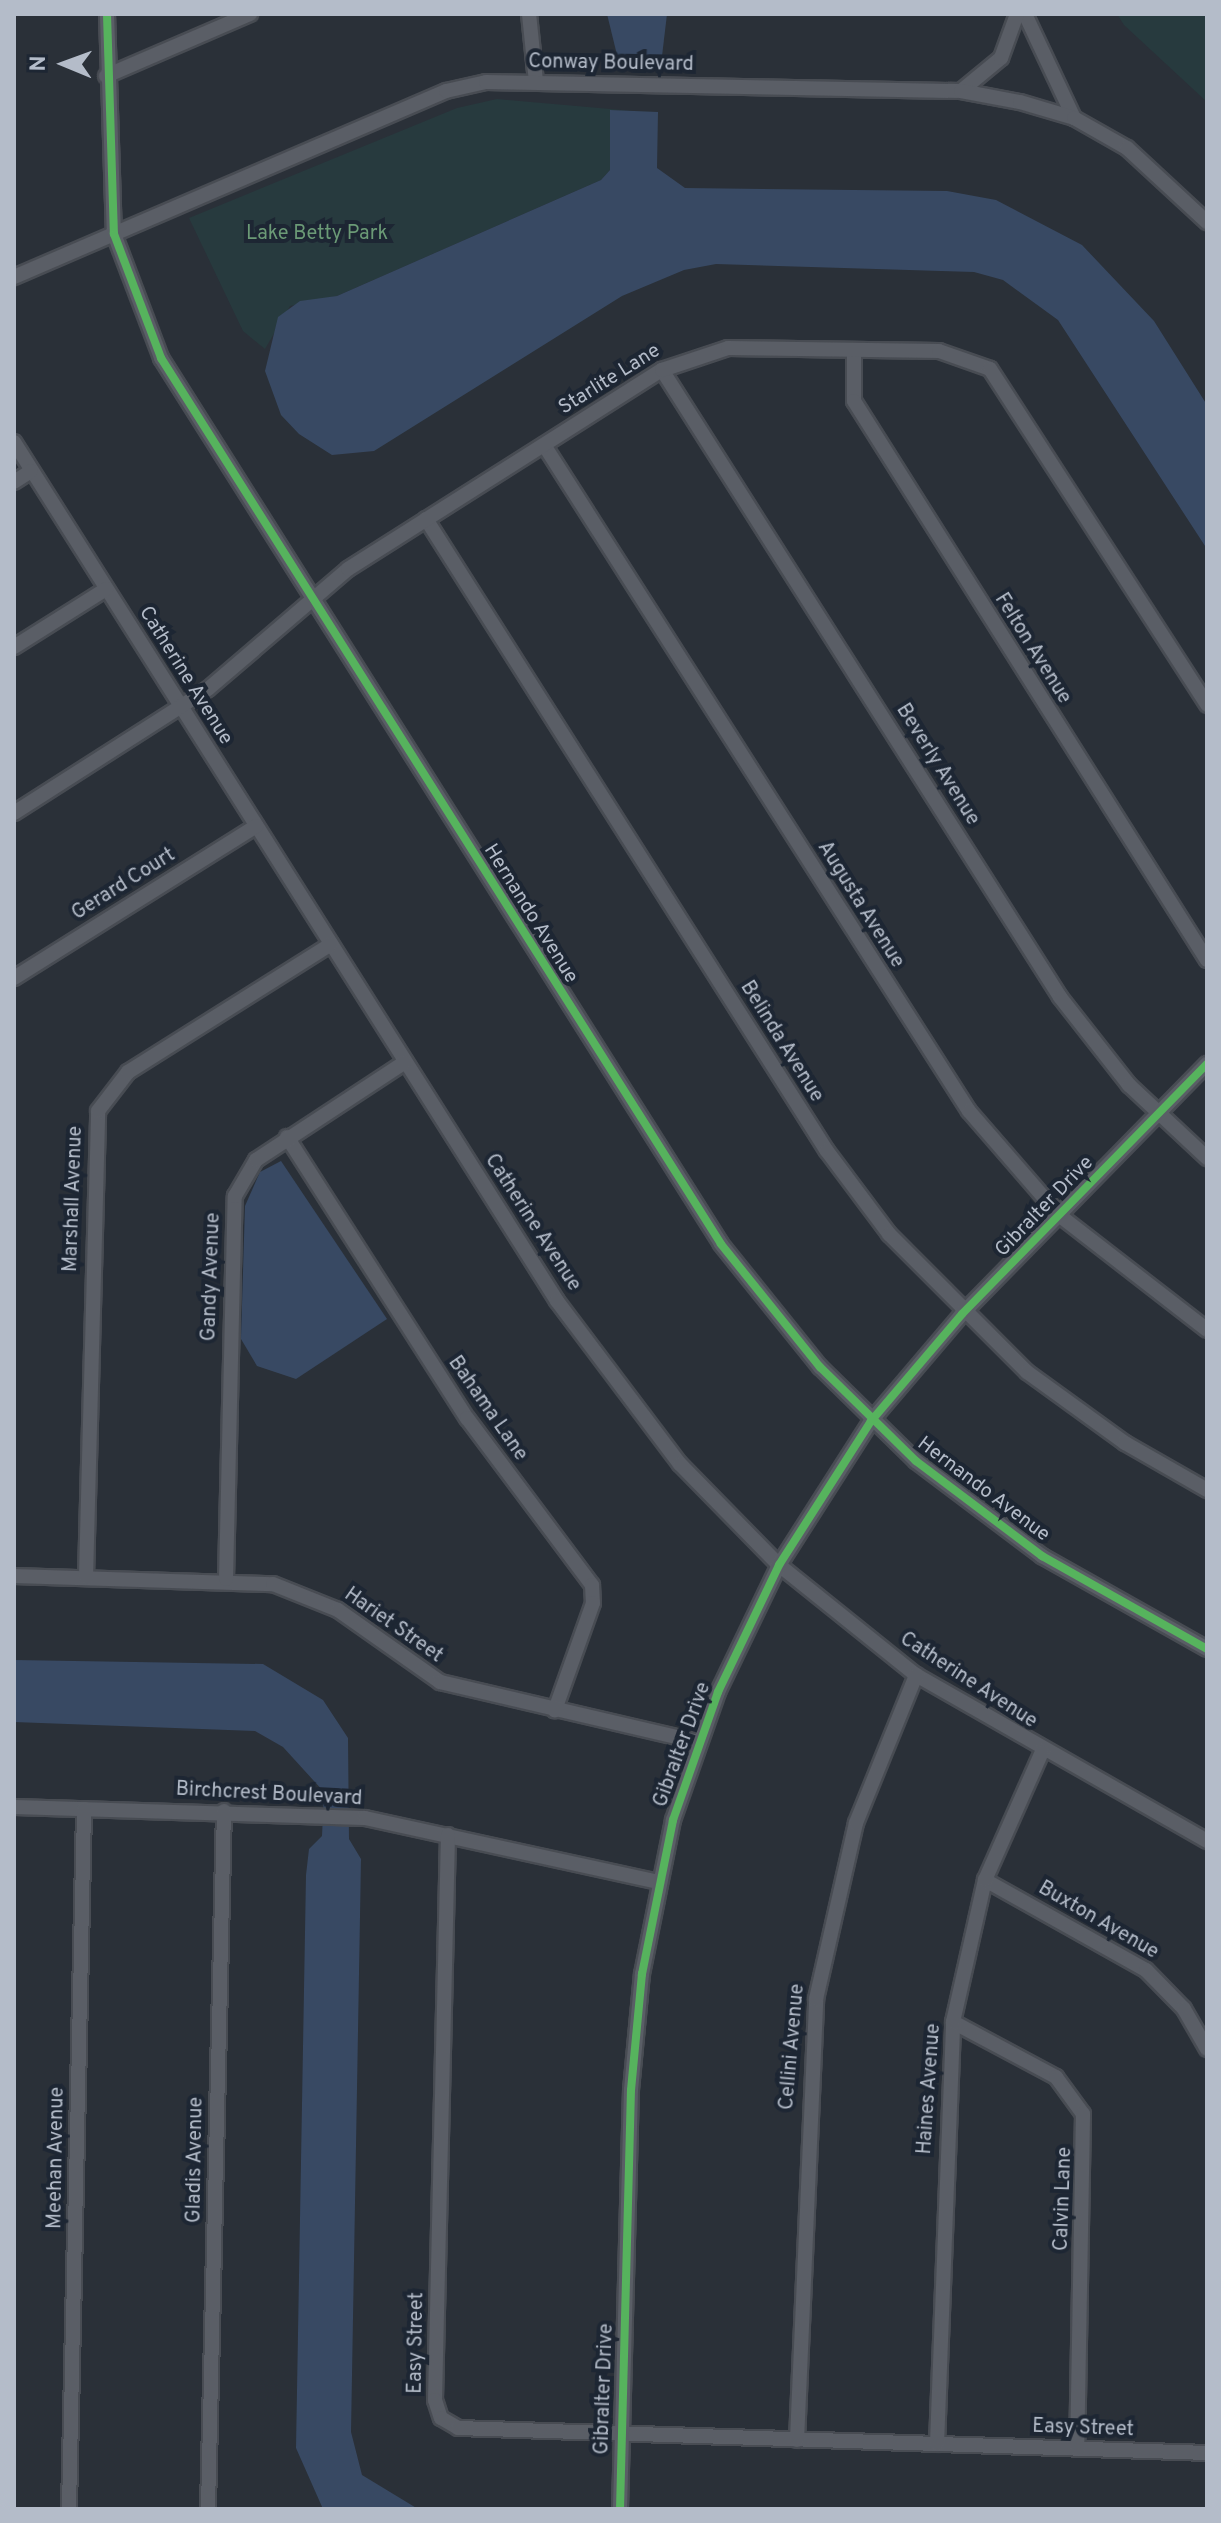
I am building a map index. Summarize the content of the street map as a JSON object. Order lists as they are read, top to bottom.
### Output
{
  "streets": {
    "street": [
      "Conway Boulevard",
      "Starlite Lane",
      "Felton Avenue",
      "Catherine Avenue",
      "Beverly Avenue",
      "Gerard Court",
      "Augusta Avenue",
      "Hernando Avenue",
      "Belinda Avenue",
      "Marshall Avenue",
      "Gibralter Drive",
      "Gandy Avenue",
      "Bahama Lane",
      "Hariet Street",
      "Birchcrest Boulevard",
      "Buxton Avenue",
      "Cellini Avenue",
      "Haines Avenue",
      "Meehan Avenue",
      "Gladis Avenue",
      "Calvin Lane",
      "Easy Street"
    ]
  },
  "crossings": [
    ["Conway Boulevard", "Hernando Avenue"],
    ["Starlite Lane", "Felton Avenue"],
    ["Starlite Lane", "Catherine Avenue"],
    ["Starlite Lane", "Beverly Avenue"],
    ["Starlite Lane", "Augusta Avenue"],
    ["Starlite Lane", "Hernando Avenue"],
    ["Starlite Lane", "Belinda Avenue"],
    ["Catherine Avenue", "Gerard Court"],
    ["Catherine Avenue", "Marshall Avenue"],
    ["Catherine Avenue", "Gibralter Drive"],
    ["Catherine Avenue", "Gandy Avenue"],
    ["Catherine Avenue", "Cellini Avenue"],
    ["Catherine Avenue", "Haines Avenue"],
    ["Beverly Avenue", "Gibralter Drive"],
    ["Augusta Avenue", "Gibralter Drive"],
    ["Hernando Avenue", "Gibralter Drive"],
    ["Belinda Avenue", "Gibralter Drive"],
    ["Marshall Avenue", "Hariet Street"],
    ["Gibralter Drive", "Hariet Street"],
    ["Gibralter Drive", "Birchcrest Boulevard"],
    ["Gibralter Drive", "Easy Street"],
    ["Gandy Avenue", "Bahama Lane"],
    ["Gandy Avenue", "Hariet Street"],
    ["Bahama Lane", "Hariet Street"],
    ["Birchcrest Boulevard", "Meehan Avenue"],
    ["Birchcrest Boulevard", "Gladis Avenue"],
    ["Birchcrest Boulevard", "Easy Street"],
    ["Buxton Avenue", "Haines Avenue"],
    ["Cellini Avenue", "Easy Street"],
    ["Haines Avenue", "Calvin Lane"],
    ["Haines Avenue", "Easy Street"],
    ["Calvin Lane", "Easy Street"]
  ],
  "parks": ["Lake Betty Park"],
  "north": "left"
}
